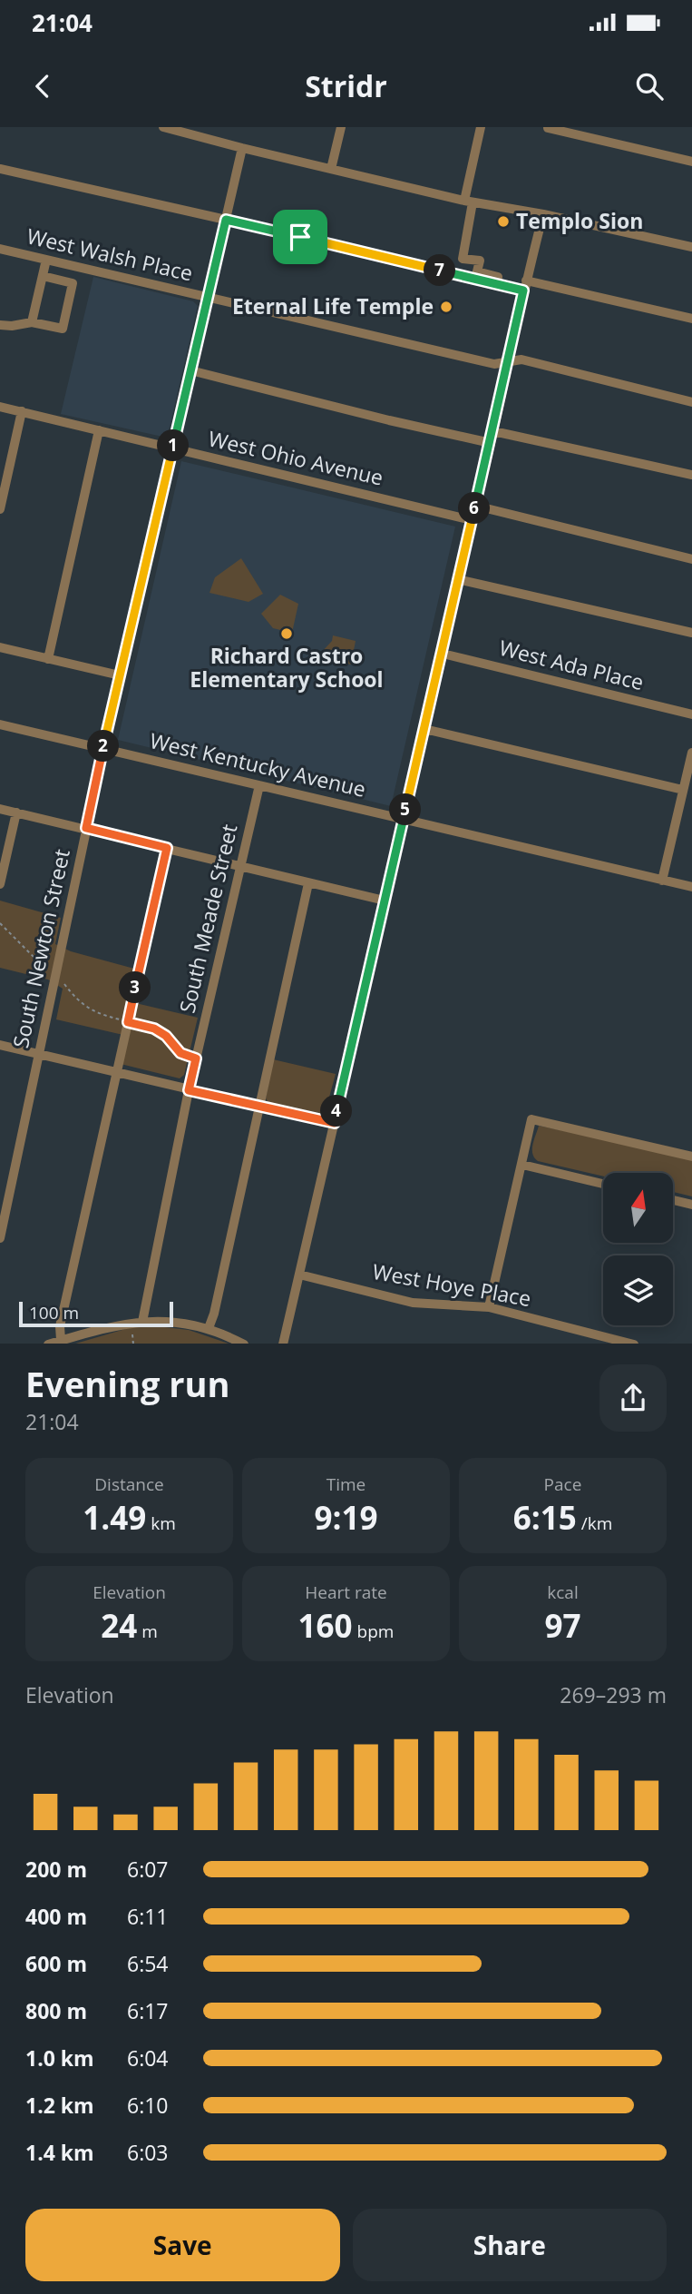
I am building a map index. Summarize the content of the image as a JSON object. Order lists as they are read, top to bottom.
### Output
{
  "streets": {
    "street": [
      "West Walsh Place",
      "West Ohio Avenue",
      "West Ada Place",
      "West Kentucky Avenue",
      "South Meade Street",
      "South Newton Street",
      "West Hoye Place"
    ]
  },
  "crossings": [
    ["West Walsh Place", "South Newton Street"],
    ["West Ohio Avenue", "South Newton Street"],
    ["West Kentucky Avenue", "South Meade Street"],
    ["West Kentucky Avenue", "South Newton Street"]
  ],
  "places": ["Templo Sion", "Eternal Life Temple", "Richard Castro Elementary School"],
  "scale_bar": "100 m",
  "north": "top",
  "page": {
    "status": "21:04",
    "header": "Stridr",
    "pins": [
      "7",
      "1",
      "6",
      "2",
      "5",
      "3",
      "4"
    ],
    "scale": "100 m",
    "heading": ["Evening run", "21:04"],
    "stats": [
      ["Distance", "1.49 km"],
      ["Time", "9:19"],
      ["Pace", "6:15 /km"],
      ["Elevation", "24 m"],
      ["Heart rate", "160 bpm"],
      ["kcal", "97"]
    ],
    "chart": ["Elevation", "269–293 m"],
    "list": [
      {
        "name": "200 m",
        "note": "6:07"
      },
      {
        "name": "400 m",
        "note": "6:11"
      },
      {
        "name": "600 m",
        "note": "6:54"
      },
      {
        "name": "800 m",
        "note": "6:17"
      },
      {
        "name": "1.0 km",
        "note": "6:04"
      },
      {
        "name": "1.2 km",
        "note": "6:10"
      },
      {
        "name": "1.4 km",
        "note": "6:03"
      }
    ],
    "buttons": ["Save", "Share"]
  }
}
